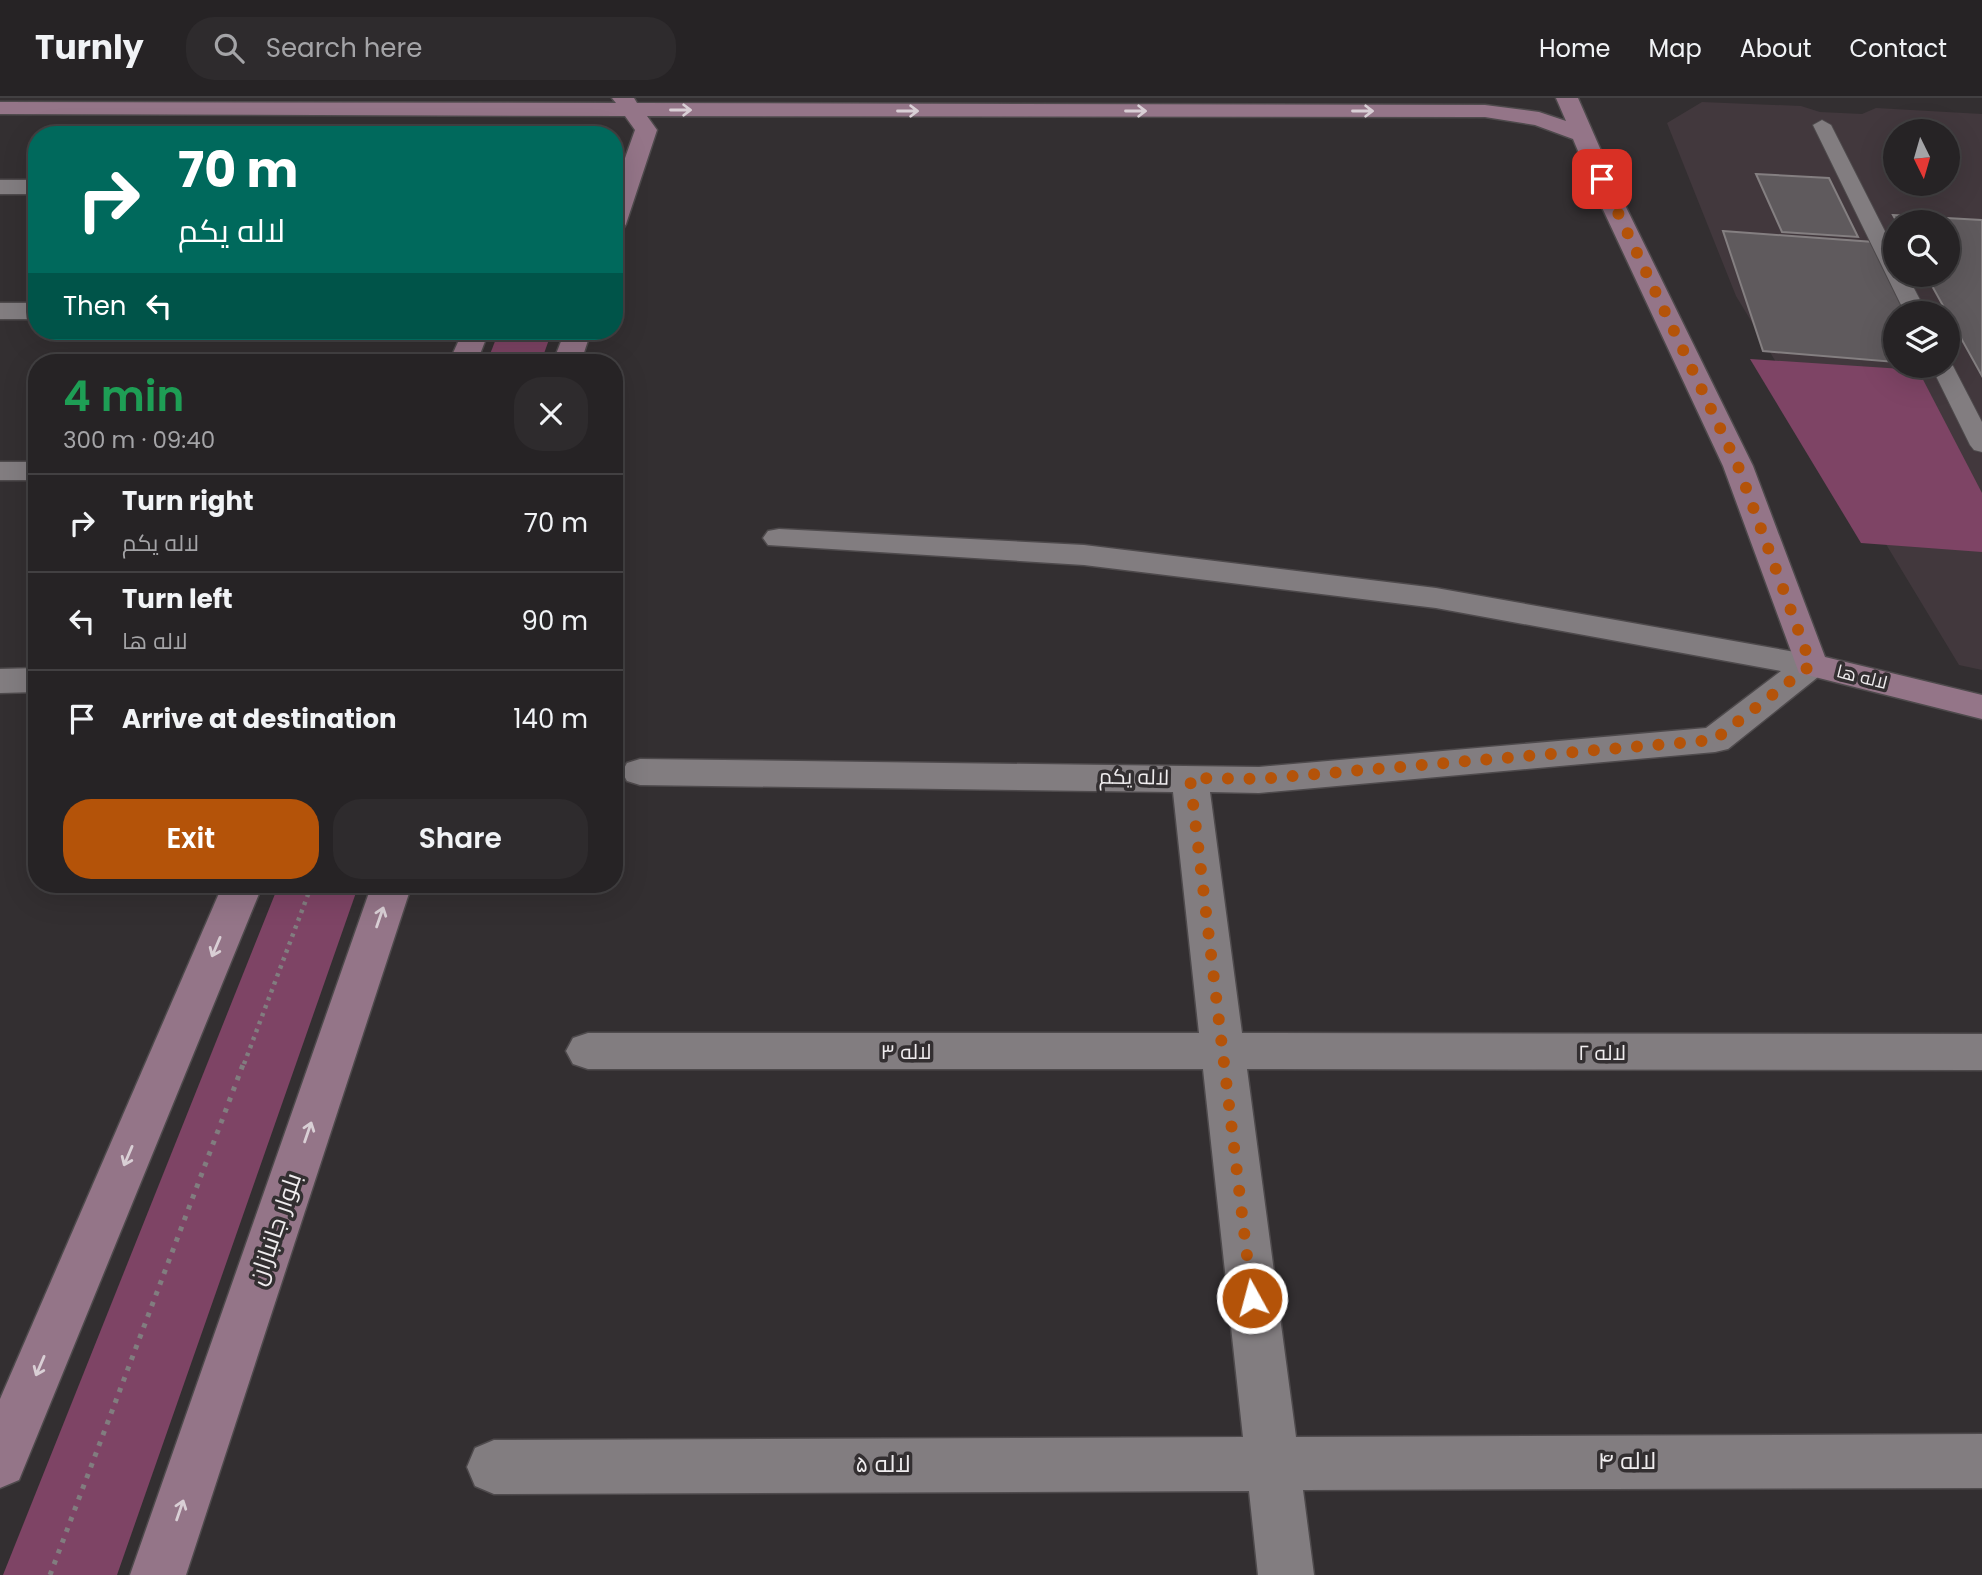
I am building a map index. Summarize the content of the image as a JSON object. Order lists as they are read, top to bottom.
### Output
{
  "streets": {
    "main road": ["لاله ها", "بلوار جانبازان"],
    "street": [
      "لاله یکم",
      "لاله ۳",
      "لاله ۲",
      "لاله ۴",
      "لاله ۵"
    ]
  },
  "crossings": [
    ["لاله ها", "لاله یکم"],
    ["لاله ۳", "لاله ۲"],
    ["لاله ۴", "لاله ۵"]
  ],
  "north": "bottom",
  "page": {
    "header": "Turnly",
    "search": "Search here",
    "nav": [
      "Home",
      "Map",
      "About",
      "Contact"
    ],
    "turn": ["70 m", "لاله یکم"],
    "then": "Then",
    "heading": ["4 min", "300 m · 09:40"],
    "list": [
      {
        "name": "Turn right",
        "note": "لاله یکم",
        "value": "70 m"
      },
      {
        "name": "Turn left",
        "note": "لاله ها",
        "value": "90 m"
      },
      {
        "name": "Arrive at destination",
        "value": "140 m"
      }
    ],
    "buttons": ["Exit", "Share"]
  }
}
